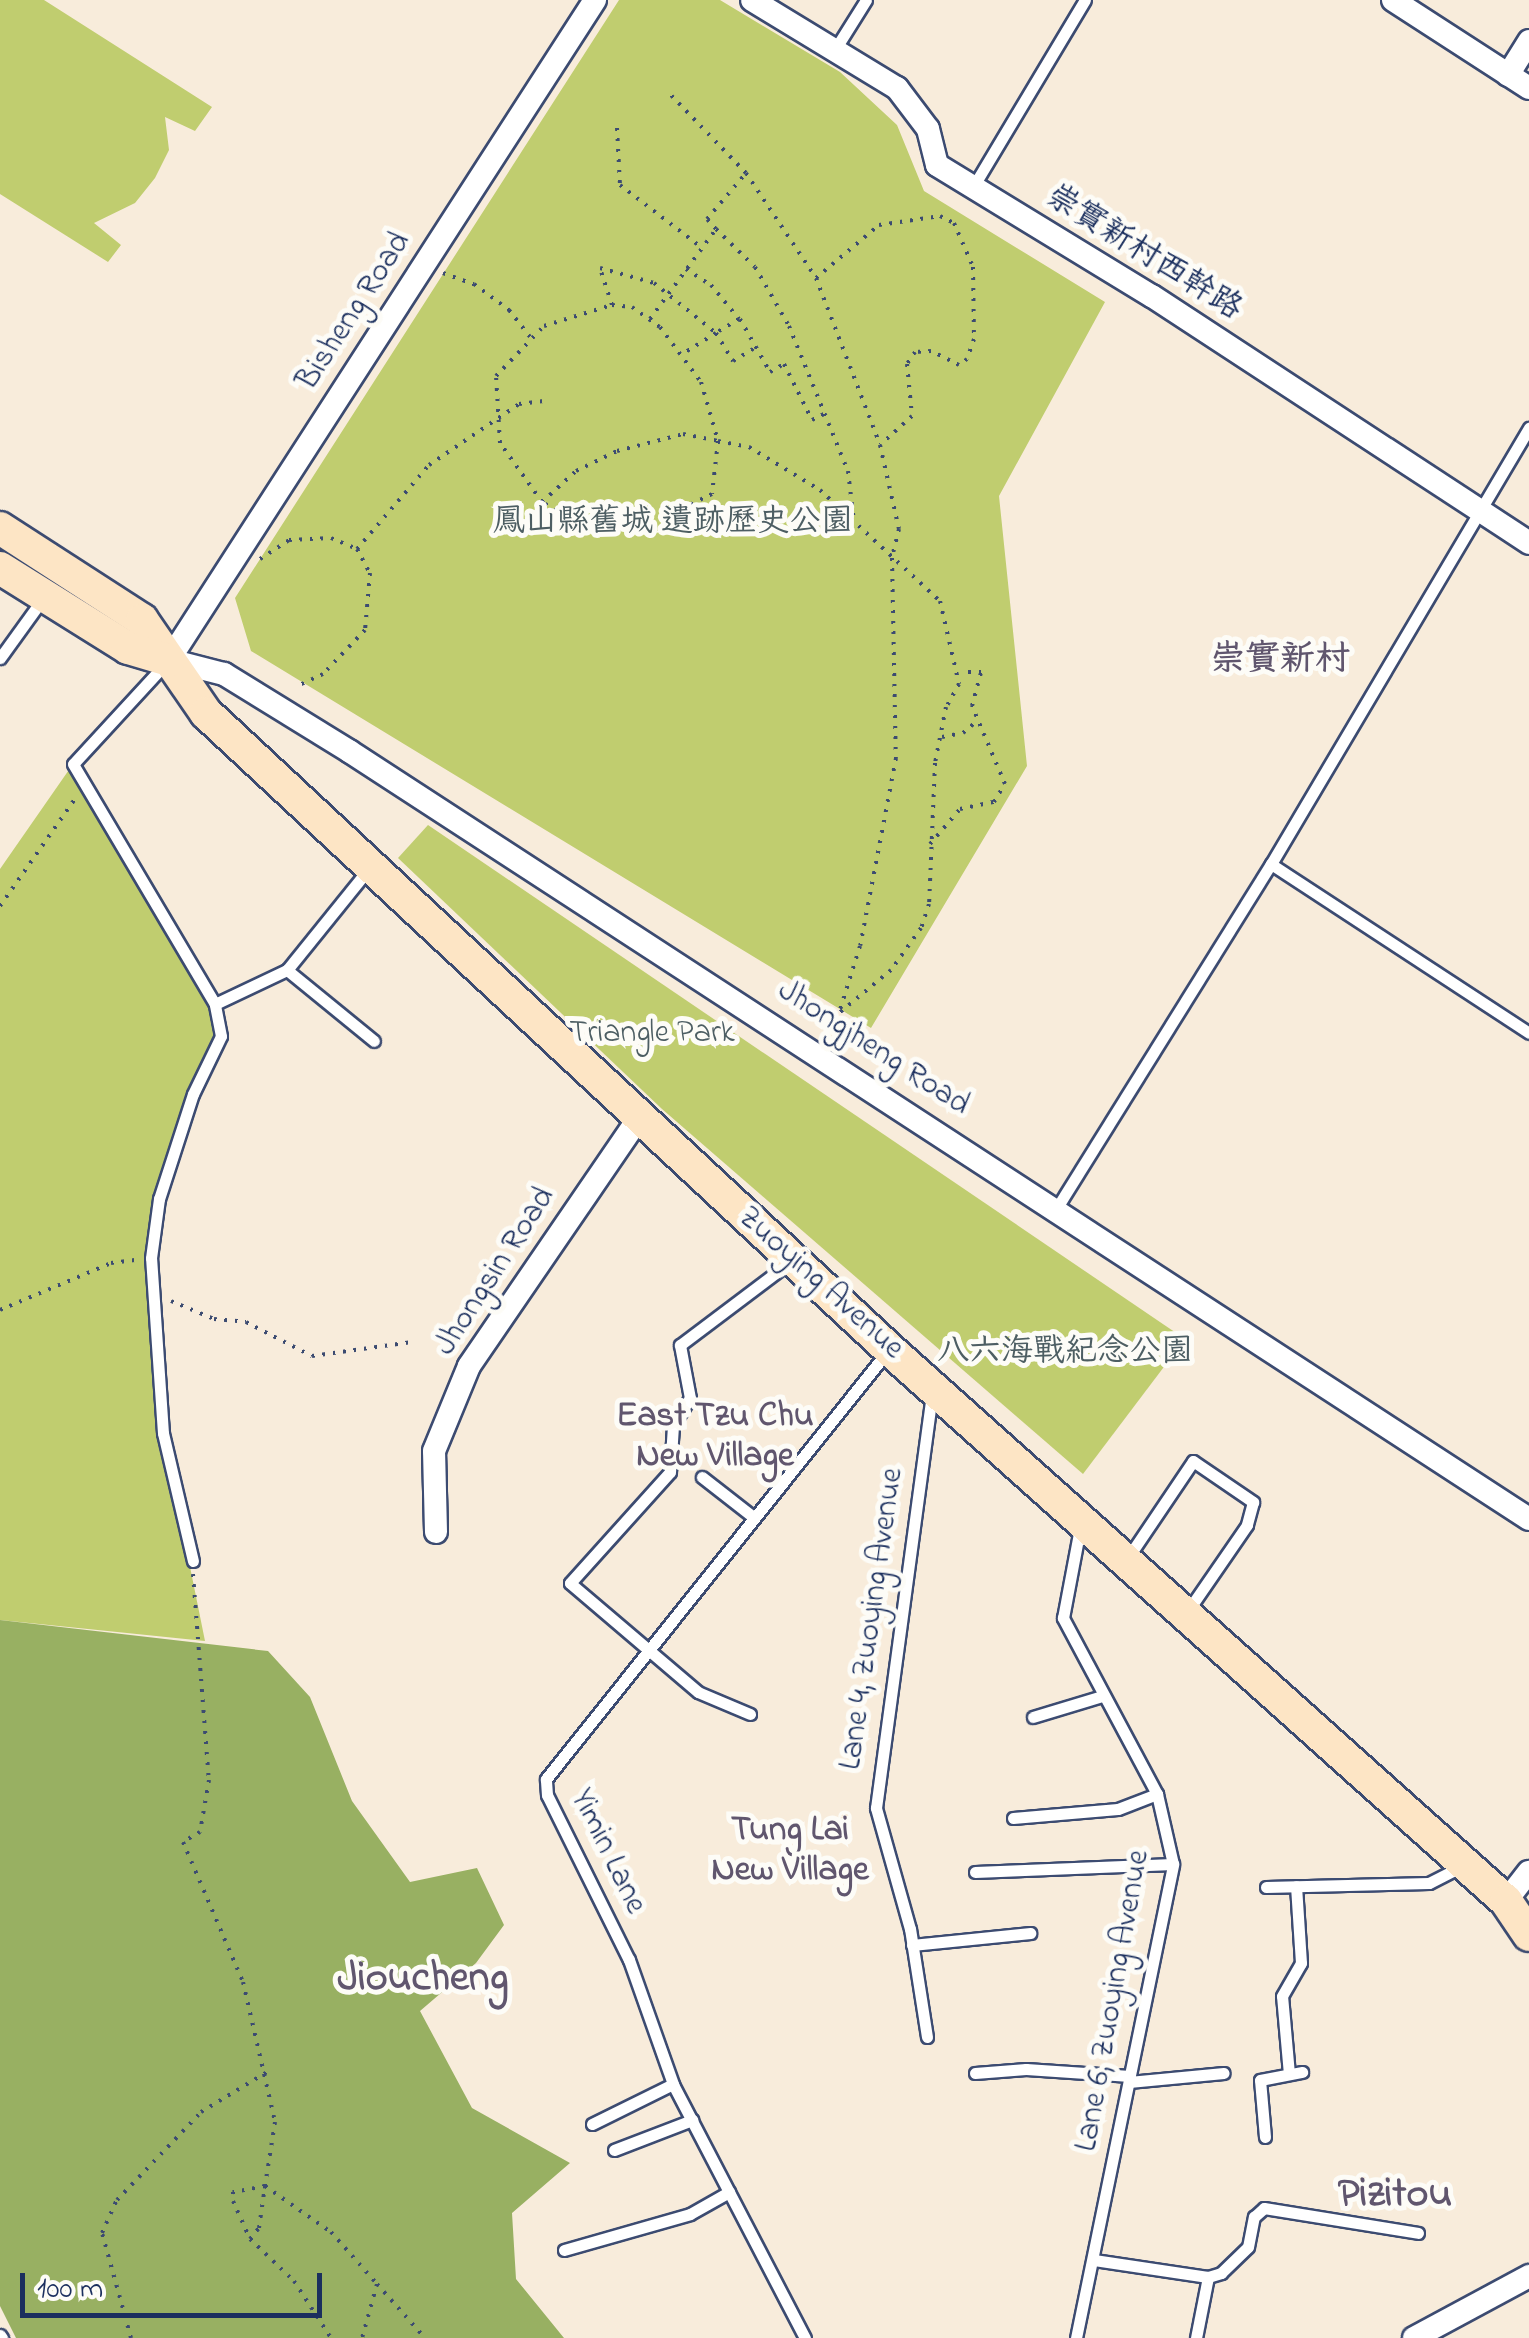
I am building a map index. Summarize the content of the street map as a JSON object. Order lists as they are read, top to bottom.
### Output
{
  "streets": {
    "street": [
      "崇實新村西幹路",
      "Bisheng Road",
      "Jhongjheng Road",
      "Jhongsin Road",
      "Zuoying Avenue"
    ],
    "lane": ["Lane 4, Zuoying Avenue", "Yimin Lane", "Lane 6, Zuoying Avenue"]
  },
  "crossings": [
    ["Bisheng Road", "Jhongjheng Road"],
    ["Bisheng Road", "Zuoying Avenue"],
    ["Jhongjheng Road", "Zuoying Avenue"],
    ["Jhongsin Road", "Zuoying Avenue"],
    ["Zuoying Avenue", "Lane 4, Zuoying Avenue"],
    ["Zuoying Avenue", "Yimin Lane"],
    ["Zuoying Avenue", "Lane 6, Zuoying Avenue"]
  ],
  "districts": [
    "崇實新村",
    "East Tzu Chu New Village",
    "Tung Lai New Village",
    "Jioucheng",
    "Pizitou"
  ],
  "parks": ["鳳山縣舊城 遺跡歷史公園", "Triangle Park", "八六海戰紀念公園"],
  "scale_bar": "100 m"
}
